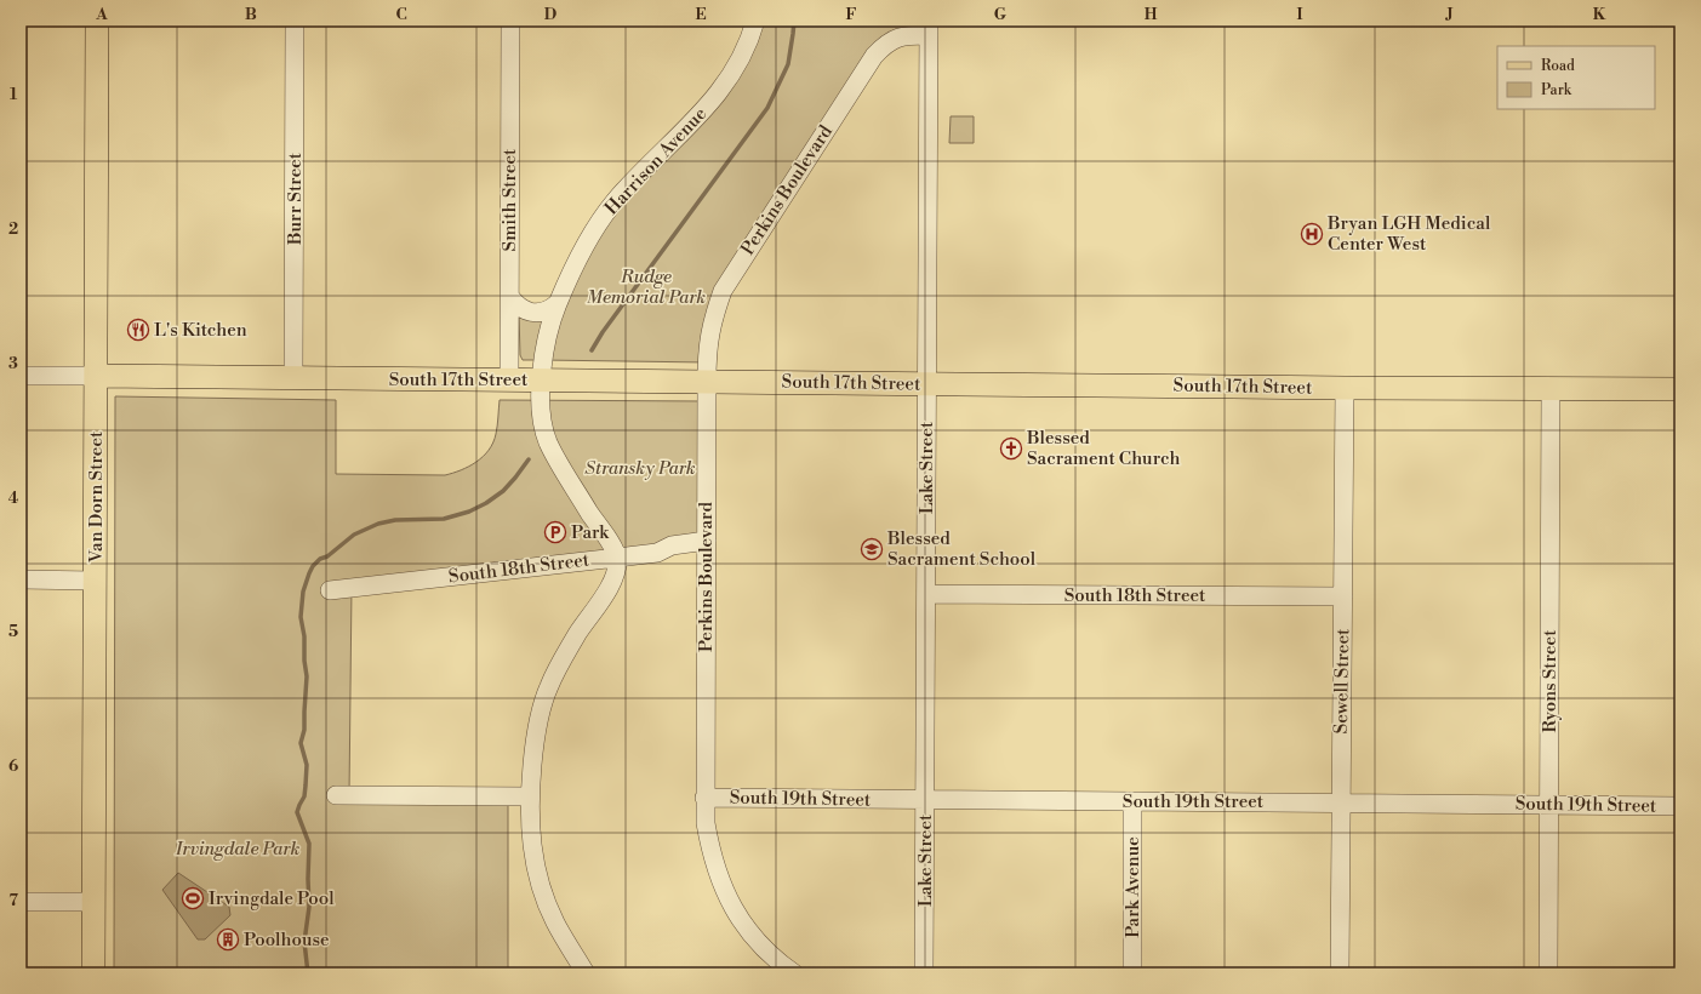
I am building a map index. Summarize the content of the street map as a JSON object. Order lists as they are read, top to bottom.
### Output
{
  "streets": {
    "main road": ["South 17th Street", "Van Dorn Street"],
    "street": [
      "Harrison Avenue",
      "Perkins Boulevard",
      "Burr Street",
      "Smith Street",
      "Lake Street",
      "South 18th Street",
      "Sewell Street",
      "Ryons Street",
      "South 19th Street",
      "Park Avenue"
    ]
  },
  "crossings": [
    ["Harrison Avenue", "South 17th Street"],
    ["Harrison Avenue", "South 18th Street"],
    ["Perkins Boulevard", "South 17th Street"],
    ["Perkins Boulevard", "Lake Street"],
    ["Perkins Boulevard", "South 18th Street"],
    ["Perkins Boulevard", "South 19th Street"],
    ["Burr Street", "South 17th Street"],
    ["Smith Street", "South 17th Street"],
    ["South 17th Street", "Lake Street"],
    ["South 17th Street", "Van Dorn Street"],
    ["South 17th Street", "Sewell Street"],
    ["South 17th Street", "Ryons Street"],
    ["Lake Street", "South 18th Street"],
    ["Lake Street", "South 19th Street"],
    ["South 18th Street", "Sewell Street"],
    ["Sewell Street", "South 19th Street"],
    ["Ryons Street", "South 19th Street"],
    ["South 19th Street", "Park Avenue"]
  ],
  "parks": ["Rudge Memorial Park", "Stransky Park", "Irvingdale Park"],
  "places": {
    "hospital": ["Bryan LGH Medical Center West"],
    "restaurant": ["L's Kitchen"],
    "church": ["Blessed Sacrament Church"],
    "parking": ["Park"],
    "school or university": ["Blessed Sacrament School"],
    "sports": ["Irvingdale Pool"],
    "building": ["Poolhouse"]
  },
  "legend": ["Road", "Park"],
  "grid": {
    "columns": [
      "A",
      "B",
      "C",
      "D",
      "E",
      "F",
      "G",
      "H",
      "I",
      "J",
      "K"
    ],
    "rows": [
      "1",
      "2",
      "3",
      "4",
      "5",
      "6",
      "7"
    ]
  }
}
